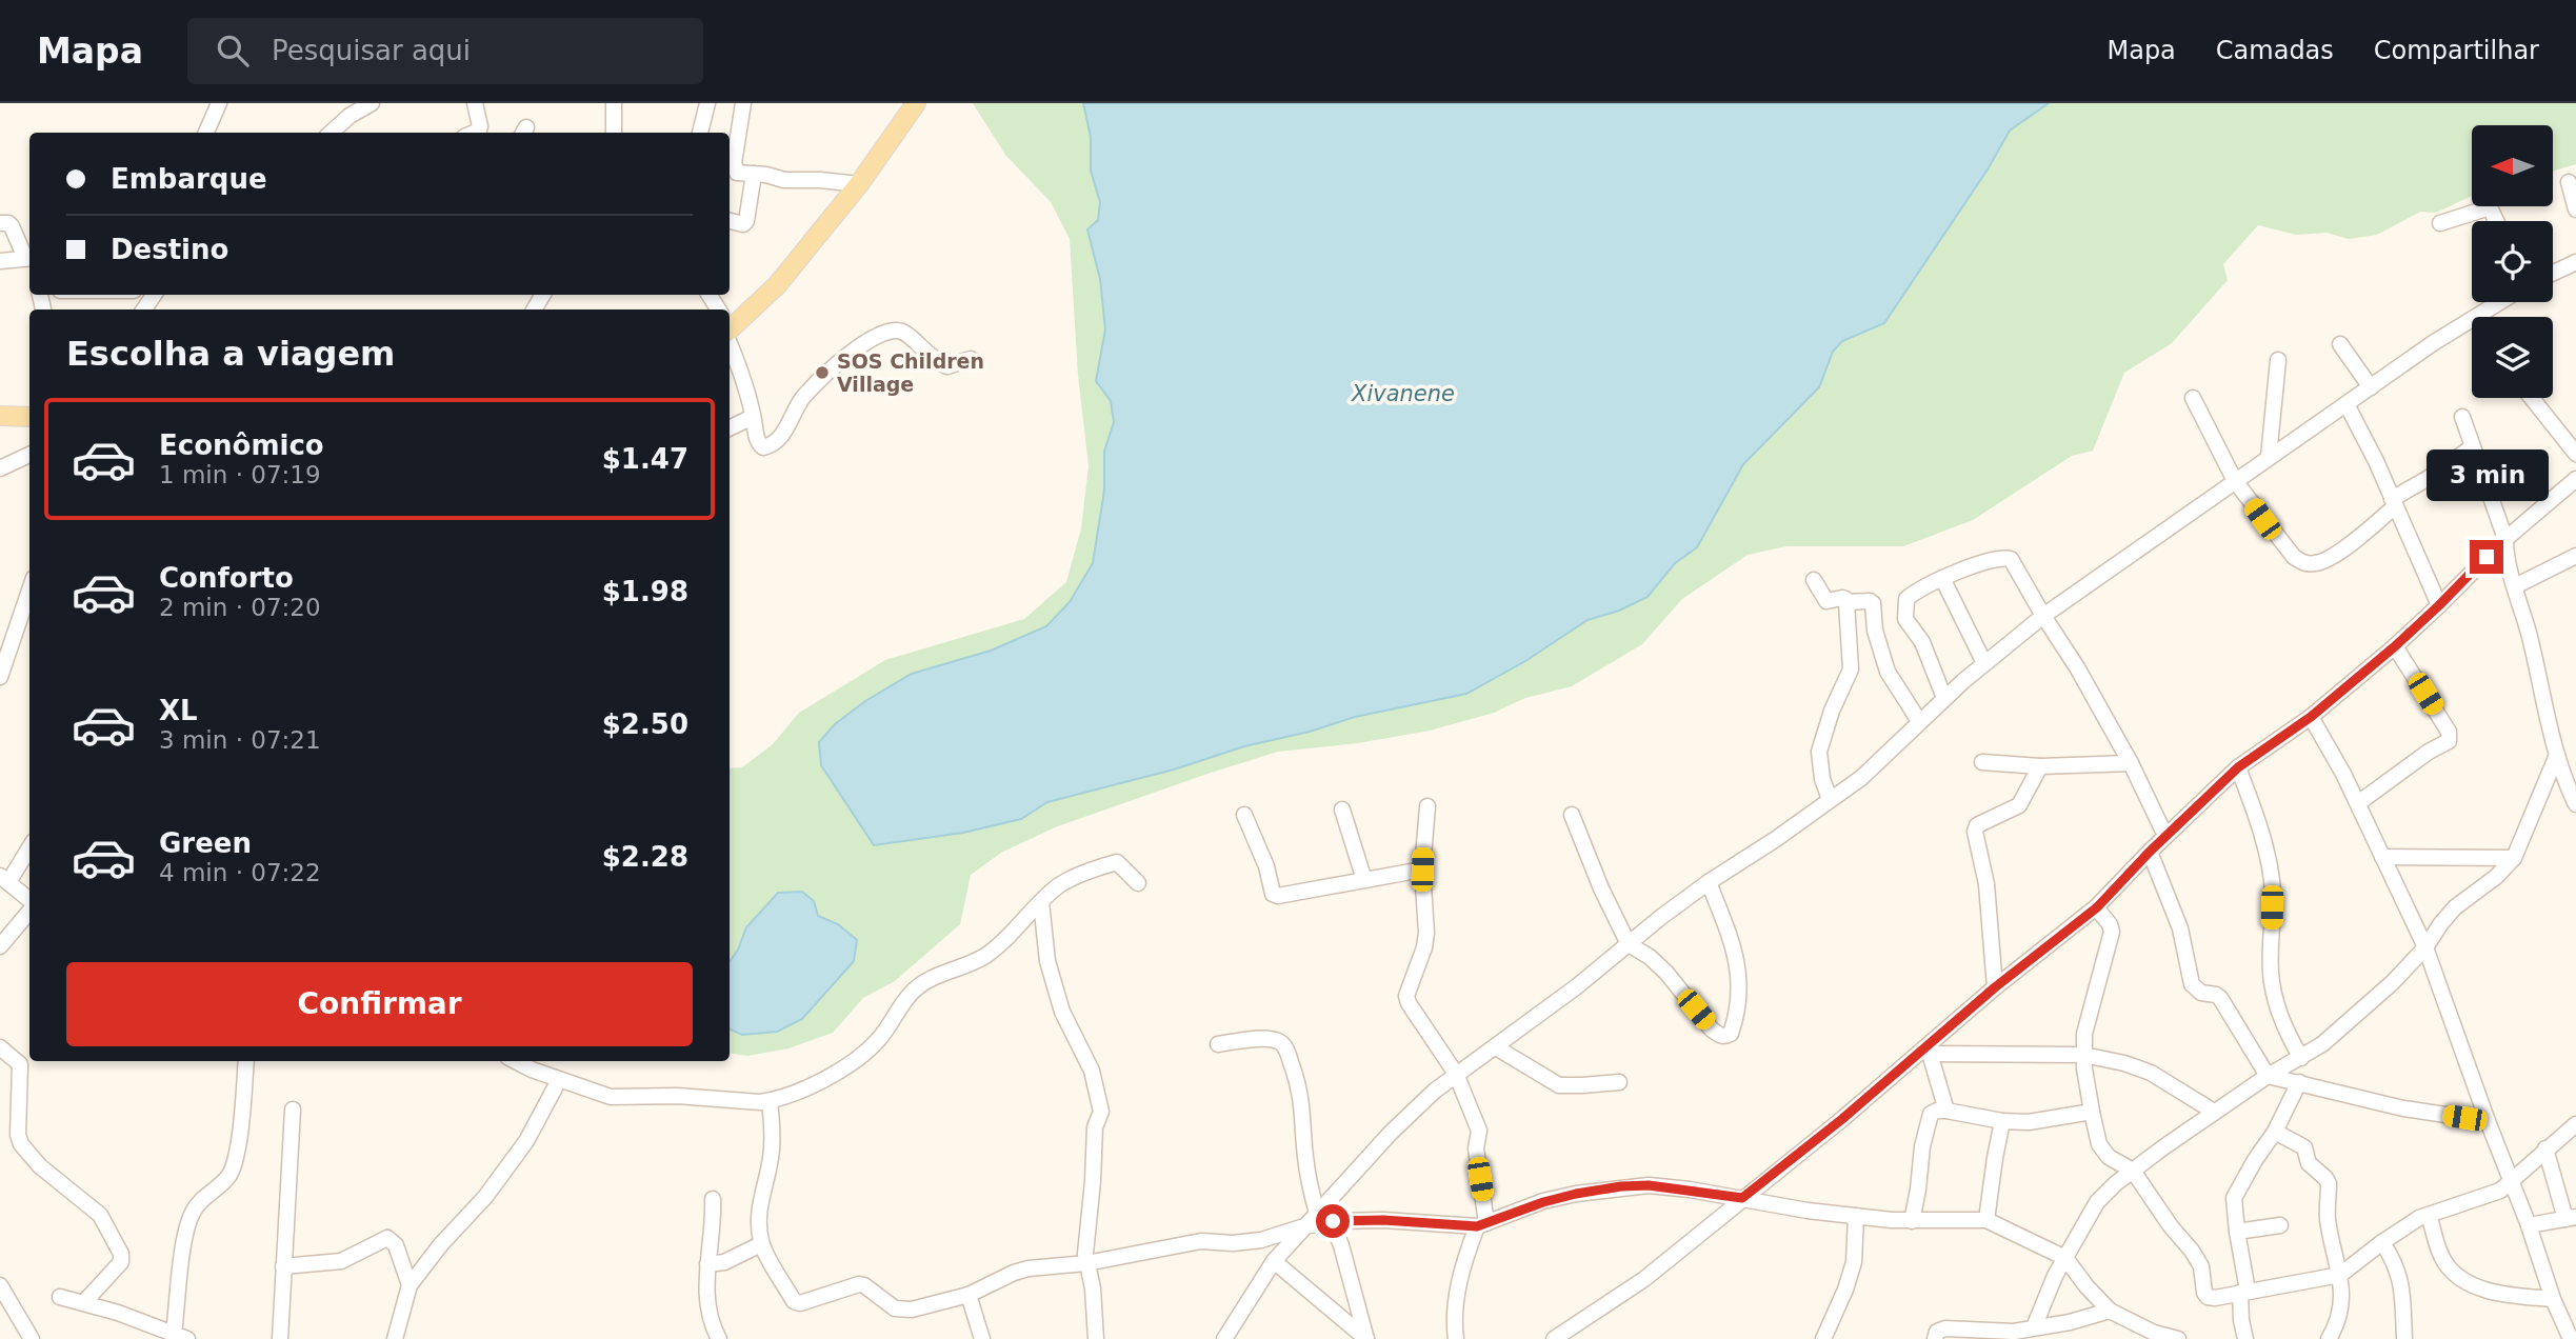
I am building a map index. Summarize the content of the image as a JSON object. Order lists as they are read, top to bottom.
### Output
{
  "water": ["Xivanene"],
  "places": ["SOS Children Village"],
  "north": "left",
  "page": {
    "header": "Mapa",
    "search": "Pesquisar aqui",
    "nav": ["Mapa", "Camadas", "Compartilhar"],
    "banner": ["Embarque", "Destino"],
    "heading": "Escolha a viagem",
    "list": [
      {
        "name": "Econômico",
        "note": "1 min · 07:19",
        "value": "$1.47"
      },
      {
        "name": "Conforto",
        "note": "2 min · 07:20",
        "value": "$1.98"
      },
      {
        "name": "XL",
        "note": "3 min · 07:21",
        "value": "$2.50"
      },
      {
        "name": "Green",
        "note": "4 min · 07:22",
        "value": "$2.28"
      }
    ],
    "bubble": "3 min",
    "buttons": "Confirmar"
  }
}
